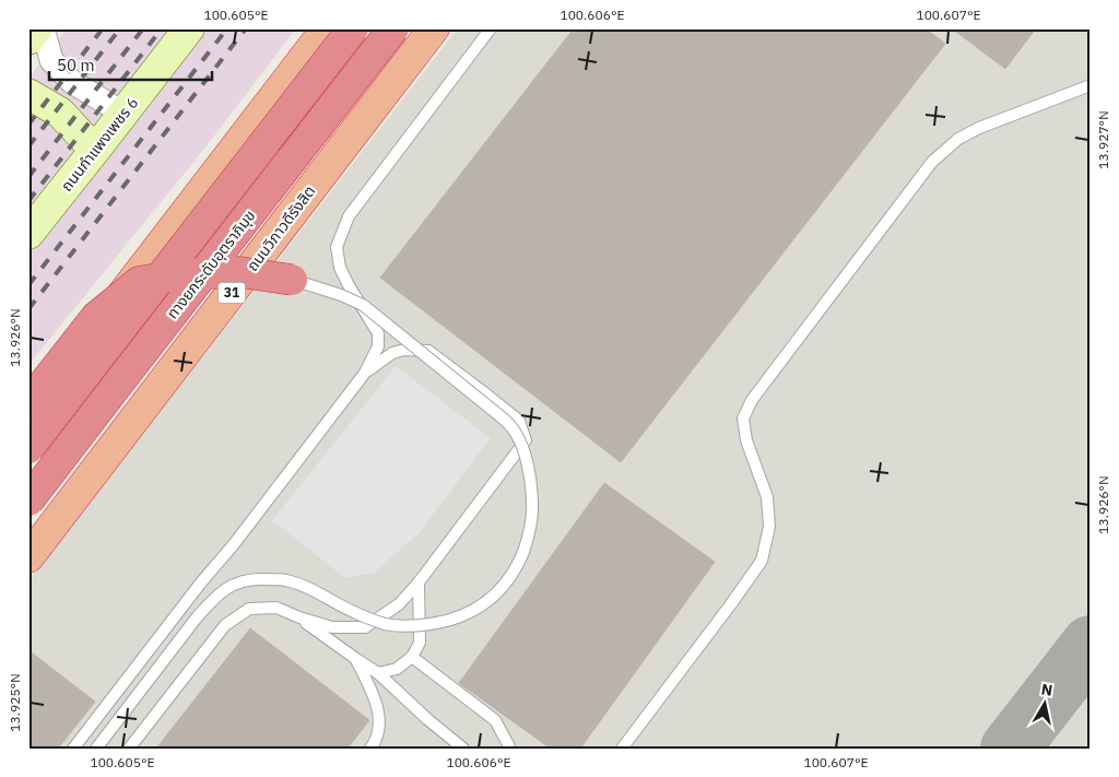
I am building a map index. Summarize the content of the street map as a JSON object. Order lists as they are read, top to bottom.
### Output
{
  "streets": {
    "highway": ["ถนนวิภาวดีรังสิต", "ทางยกระดับอุตราภิมุข", "31"],
    "main road": ["ถนนกำแพงเพชร 6"]
  },
  "scale_bar": "50 m",
  "north": "top",
  "coordinates": [
    "100.605°E",
    "100.606°E",
    "100.607°E",
    "13.927°N",
    "13.926°N",
    "13.925°N"
  ]
}
